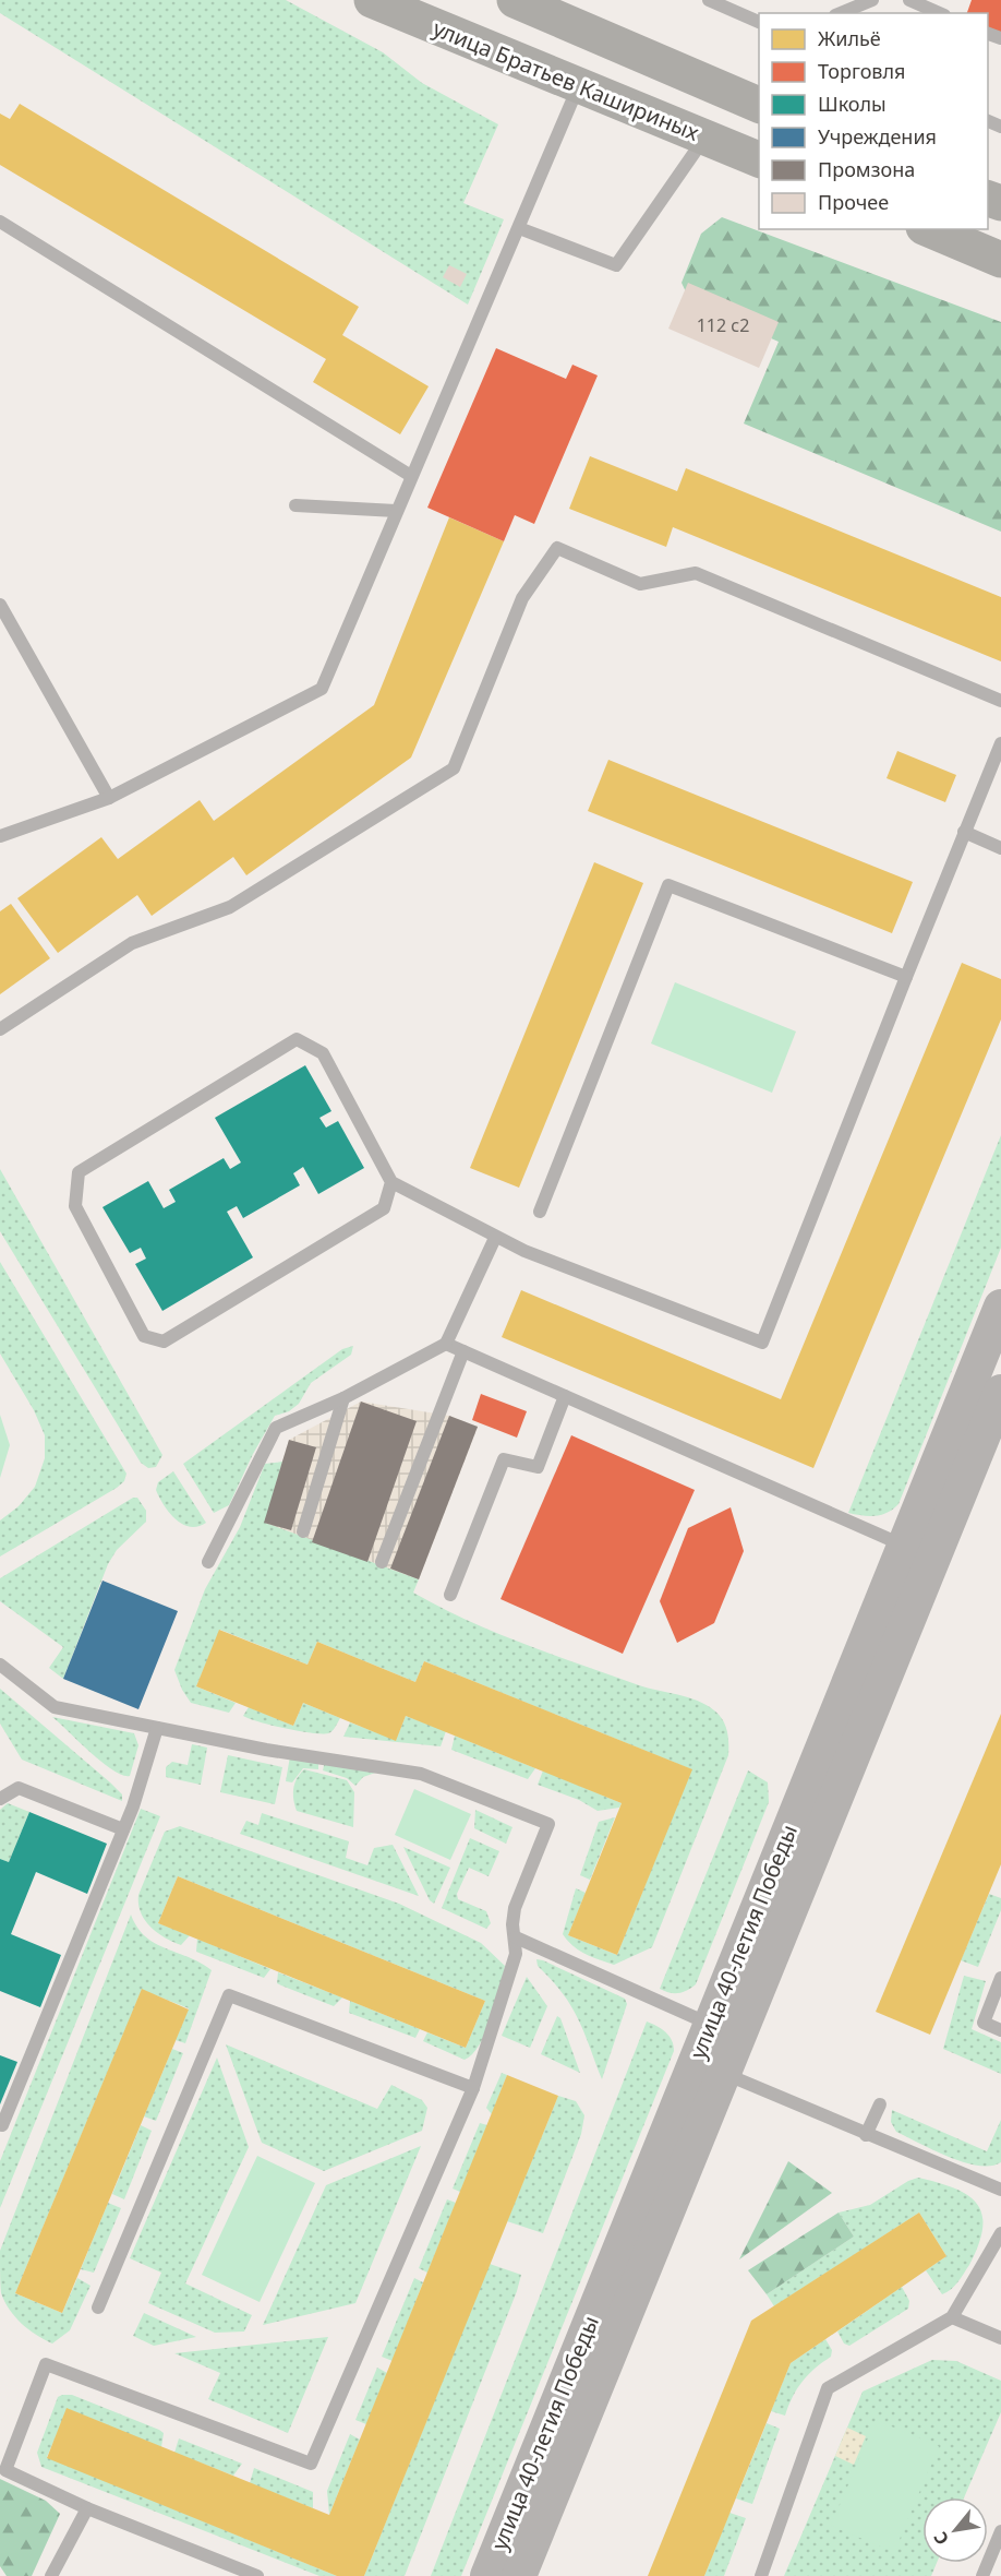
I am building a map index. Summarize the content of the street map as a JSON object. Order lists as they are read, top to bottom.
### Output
{
  "streets": {
    "main road": ["улица Братьев Кашириных"],
    "street": ["улица 40-летия Победы"]
  },
  "house_numbers": ["112 с2"],
  "legend": [
    "Жильё",
    "Торговля",
    "Школы",
    "Учреждения",
    "Промзона",
    "Прочее"
  ],
  "north": "bottom left"
}
